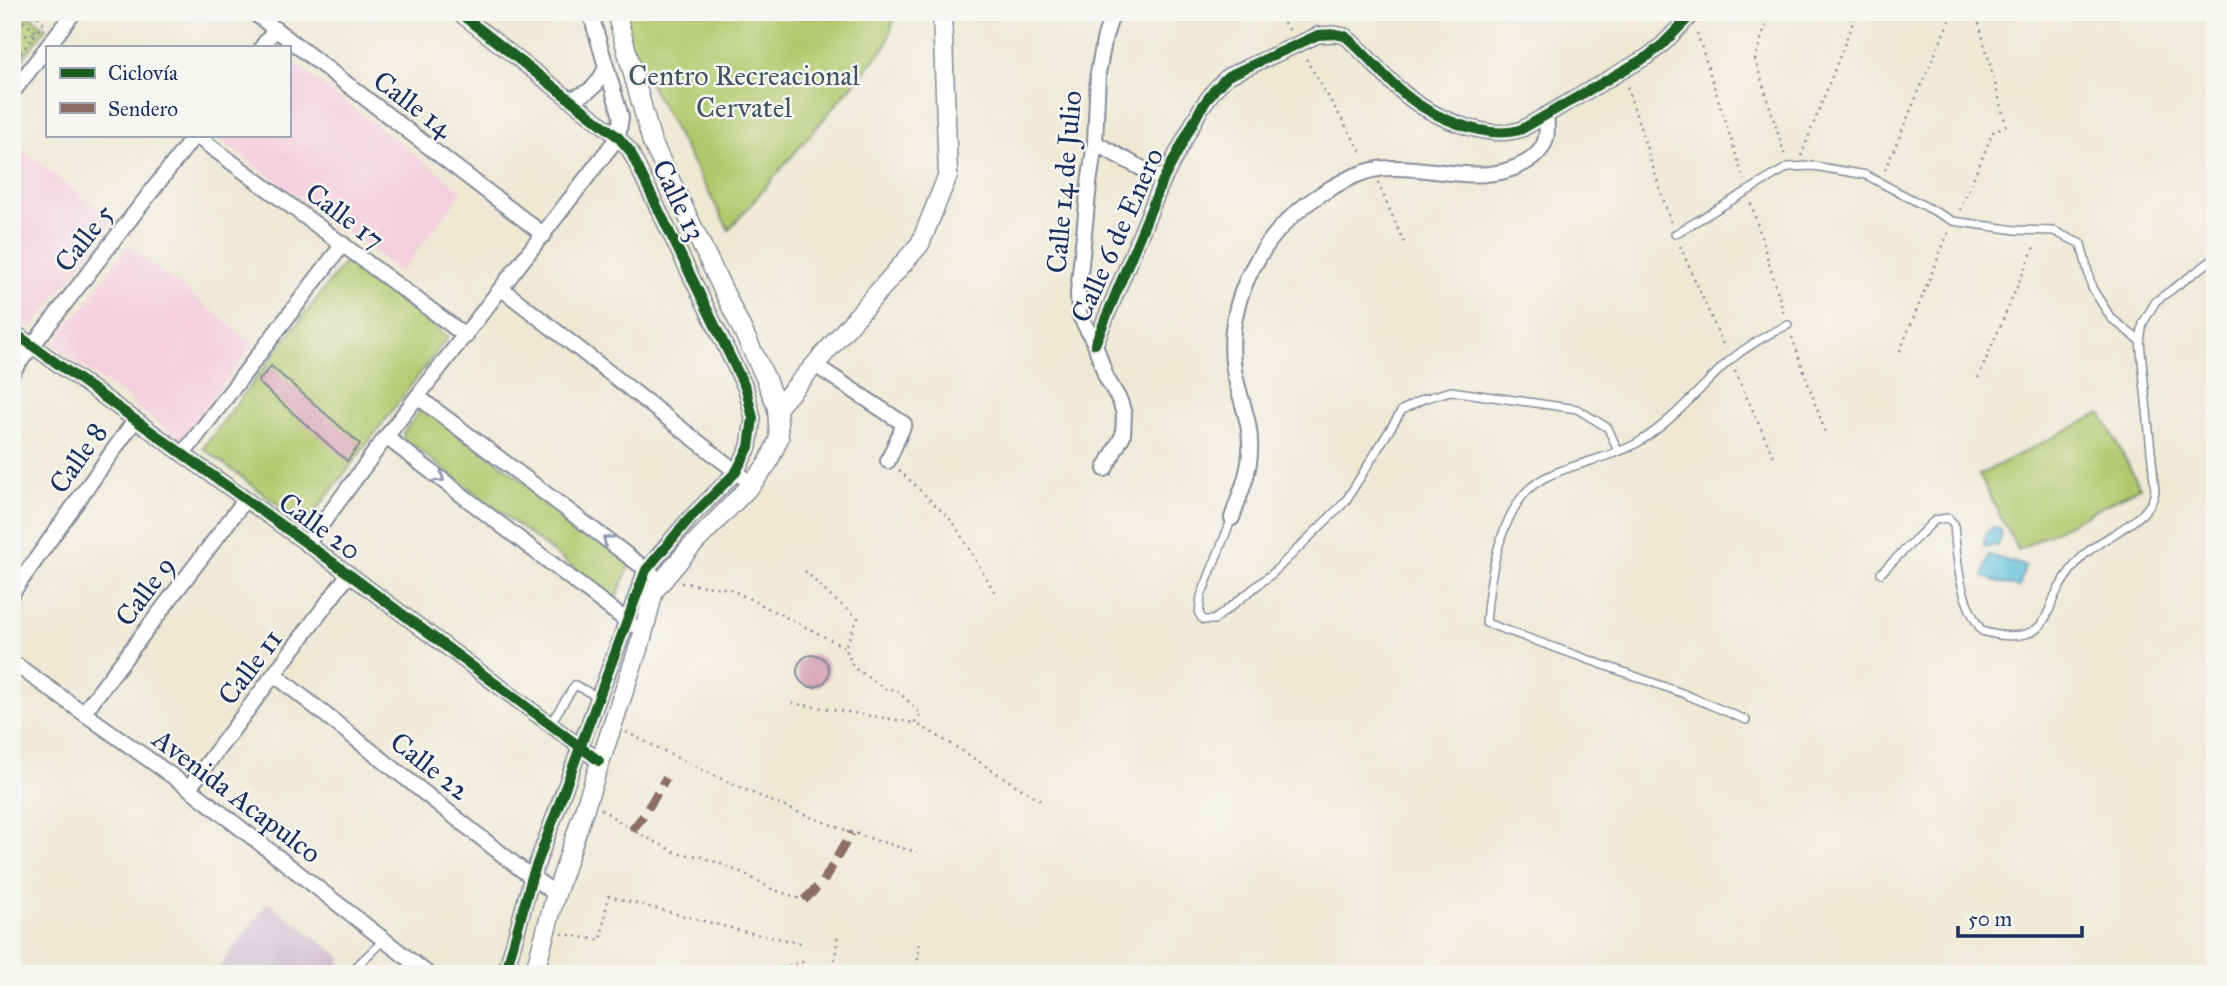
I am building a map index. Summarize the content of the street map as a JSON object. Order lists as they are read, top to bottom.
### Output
{
  "streets": {
    "street": [
      "Calle 14",
      "Calle 14 de Julio",
      "Calle 13",
      "Calle 17",
      "Calle 6 de Enero",
      "Calle 5",
      "Calle 8",
      "Calle 20",
      "Calle 9",
      "Calle 11",
      "Calle 22",
      "Avenida Acapulco"
    ]
  },
  "crossings": [
    ["Calle 14 de Julio", "Calle 6 de Enero"],
    ["Calle 5", "Calle 20"],
    ["Calle 8", "Calle 20"],
    ["Calle 20", "Calle 9"],
    ["Calle 20", "Calle 11"],
    ["Calle 9", "Avenida Acapulco"],
    ["Calle 11", "Calle 22"],
    ["Calle 11", "Avenida Acapulco"]
  ],
  "parks": ["Centro Recreacional Cervatel"],
  "legend": ["Ciclovía", "Sendero"],
  "scale_bar": "50 m"
}
